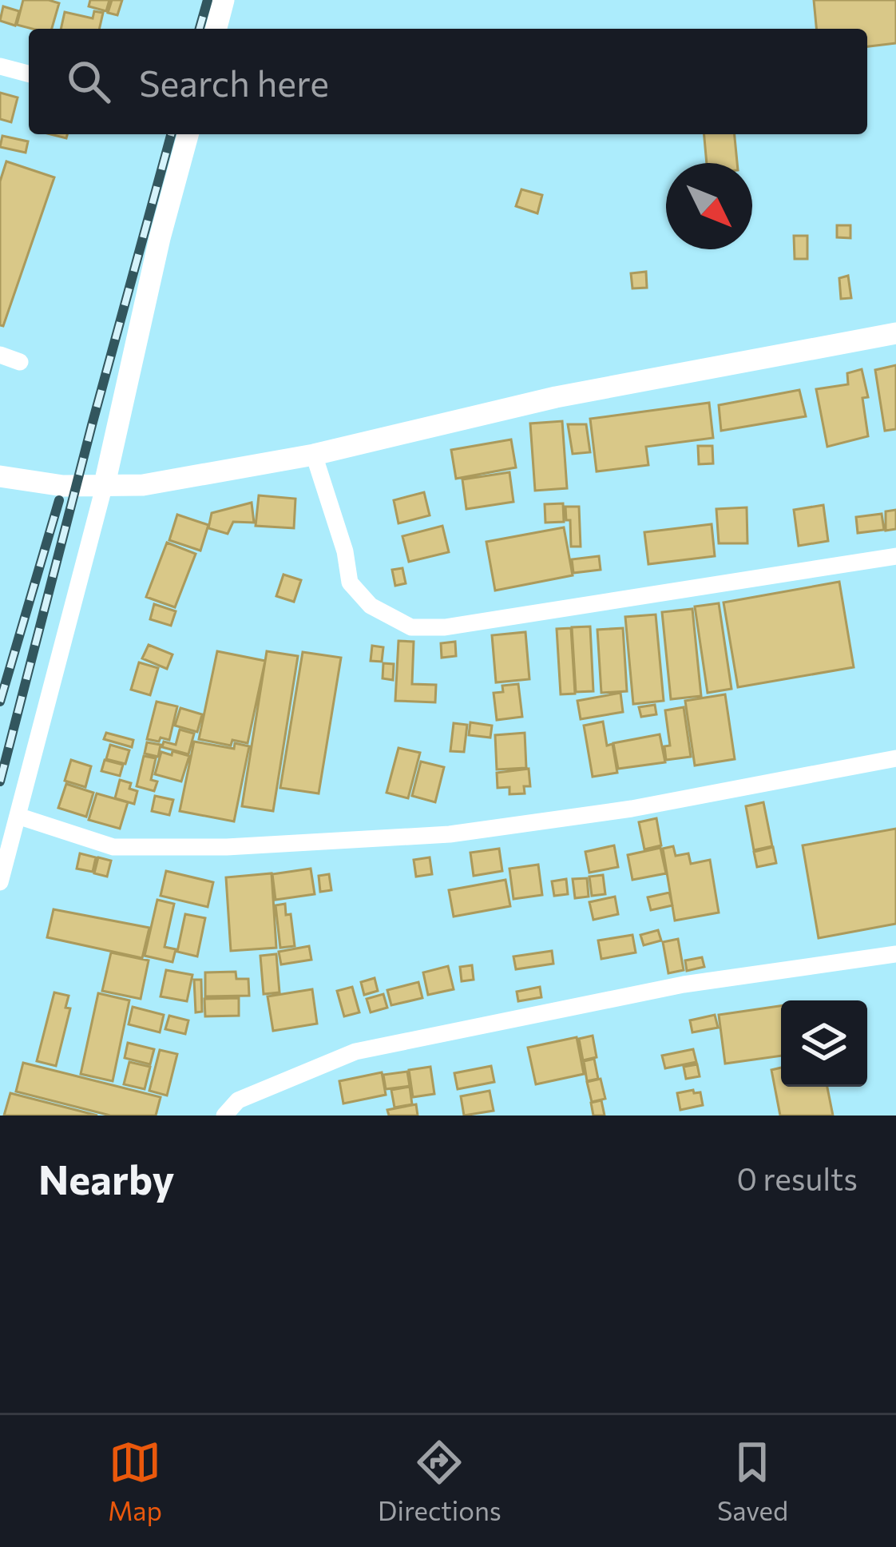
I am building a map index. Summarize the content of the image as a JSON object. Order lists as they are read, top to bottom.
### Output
{
  "north": "bottom right",
  "page": {
    "search": "Search here",
    "heading": ["Nearby", "0 results"],
    "nav": ["Map", "Directions", "Saved"]
  }
}
